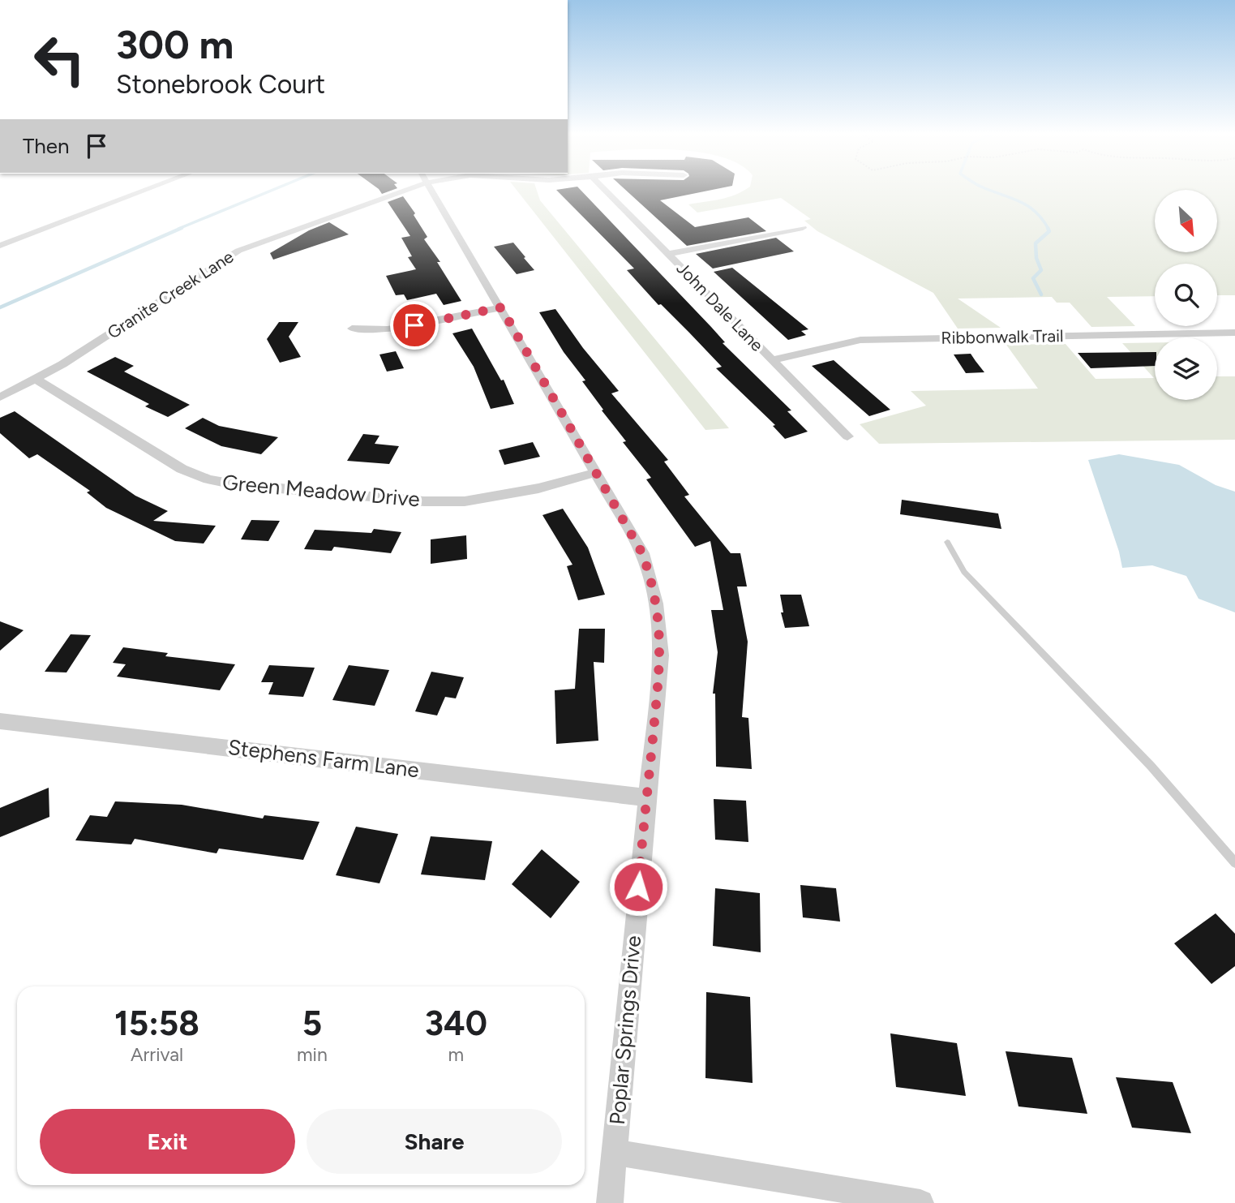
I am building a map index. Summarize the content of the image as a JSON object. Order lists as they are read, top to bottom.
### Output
{
  "streets": {
    "street": [
      "Granite Creek Lane",
      "John Dale Lane",
      "Ribbonwalk Trail",
      "Green Meadow Drive",
      "Stephens Farm Lane",
      "Poplar Springs Drive"
    ]
  },
  "crossings": [
    ["Granite Creek Lane", "Green Meadow Drive"],
    ["John Dale Lane", "Ribbonwalk Trail"],
    ["Green Meadow Drive", "Poplar Springs Drive"],
    ["Stephens Farm Lane", "Poplar Springs Drive"]
  ],
  "north": "bottom right",
  "page": {
    "turn": ["300 m", "Stonebrook Court"],
    "then": "Then",
    "eta": [
      "15:58",
      "Arrival",
      "5",
      "min",
      "340",
      "m"
    ],
    "buttons": ["Exit", "Share"]
  }
}
